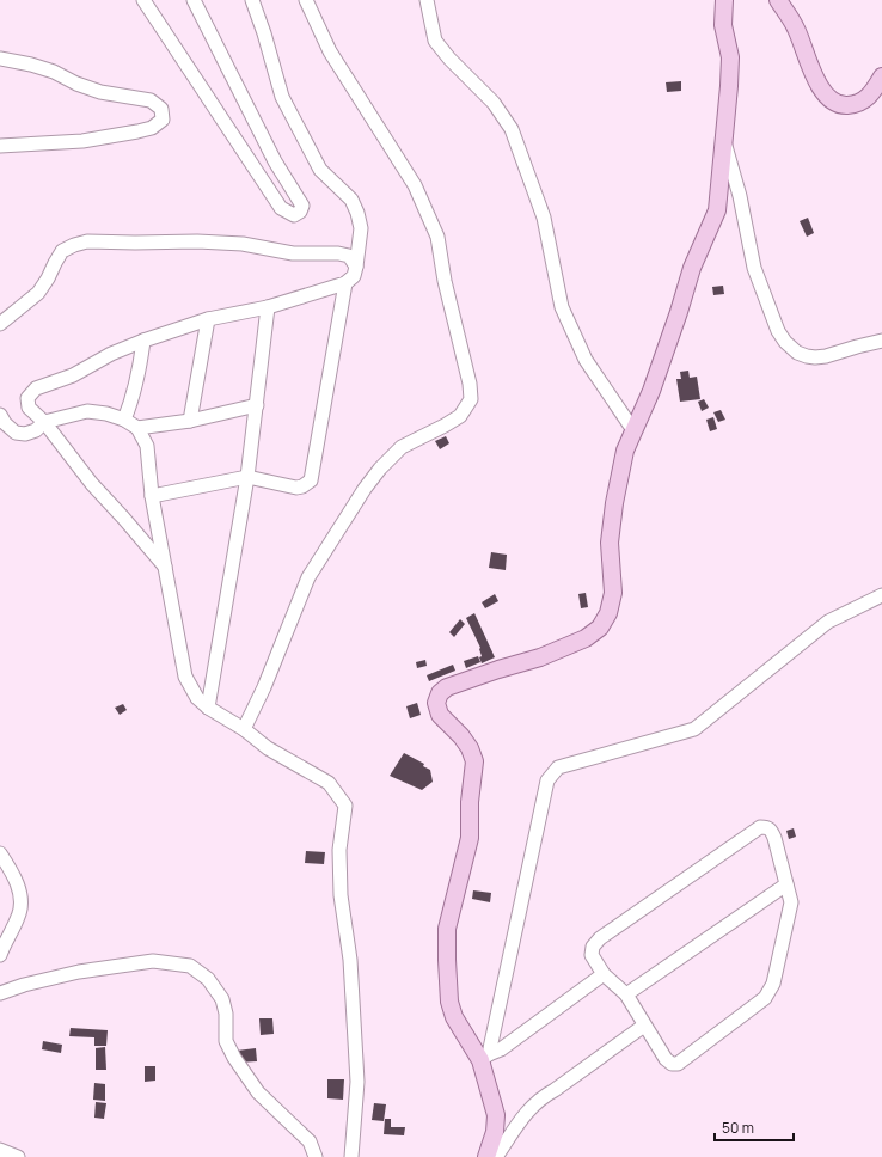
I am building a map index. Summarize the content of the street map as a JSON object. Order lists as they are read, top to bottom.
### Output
{
  "scale_bar": "50 m"
}
